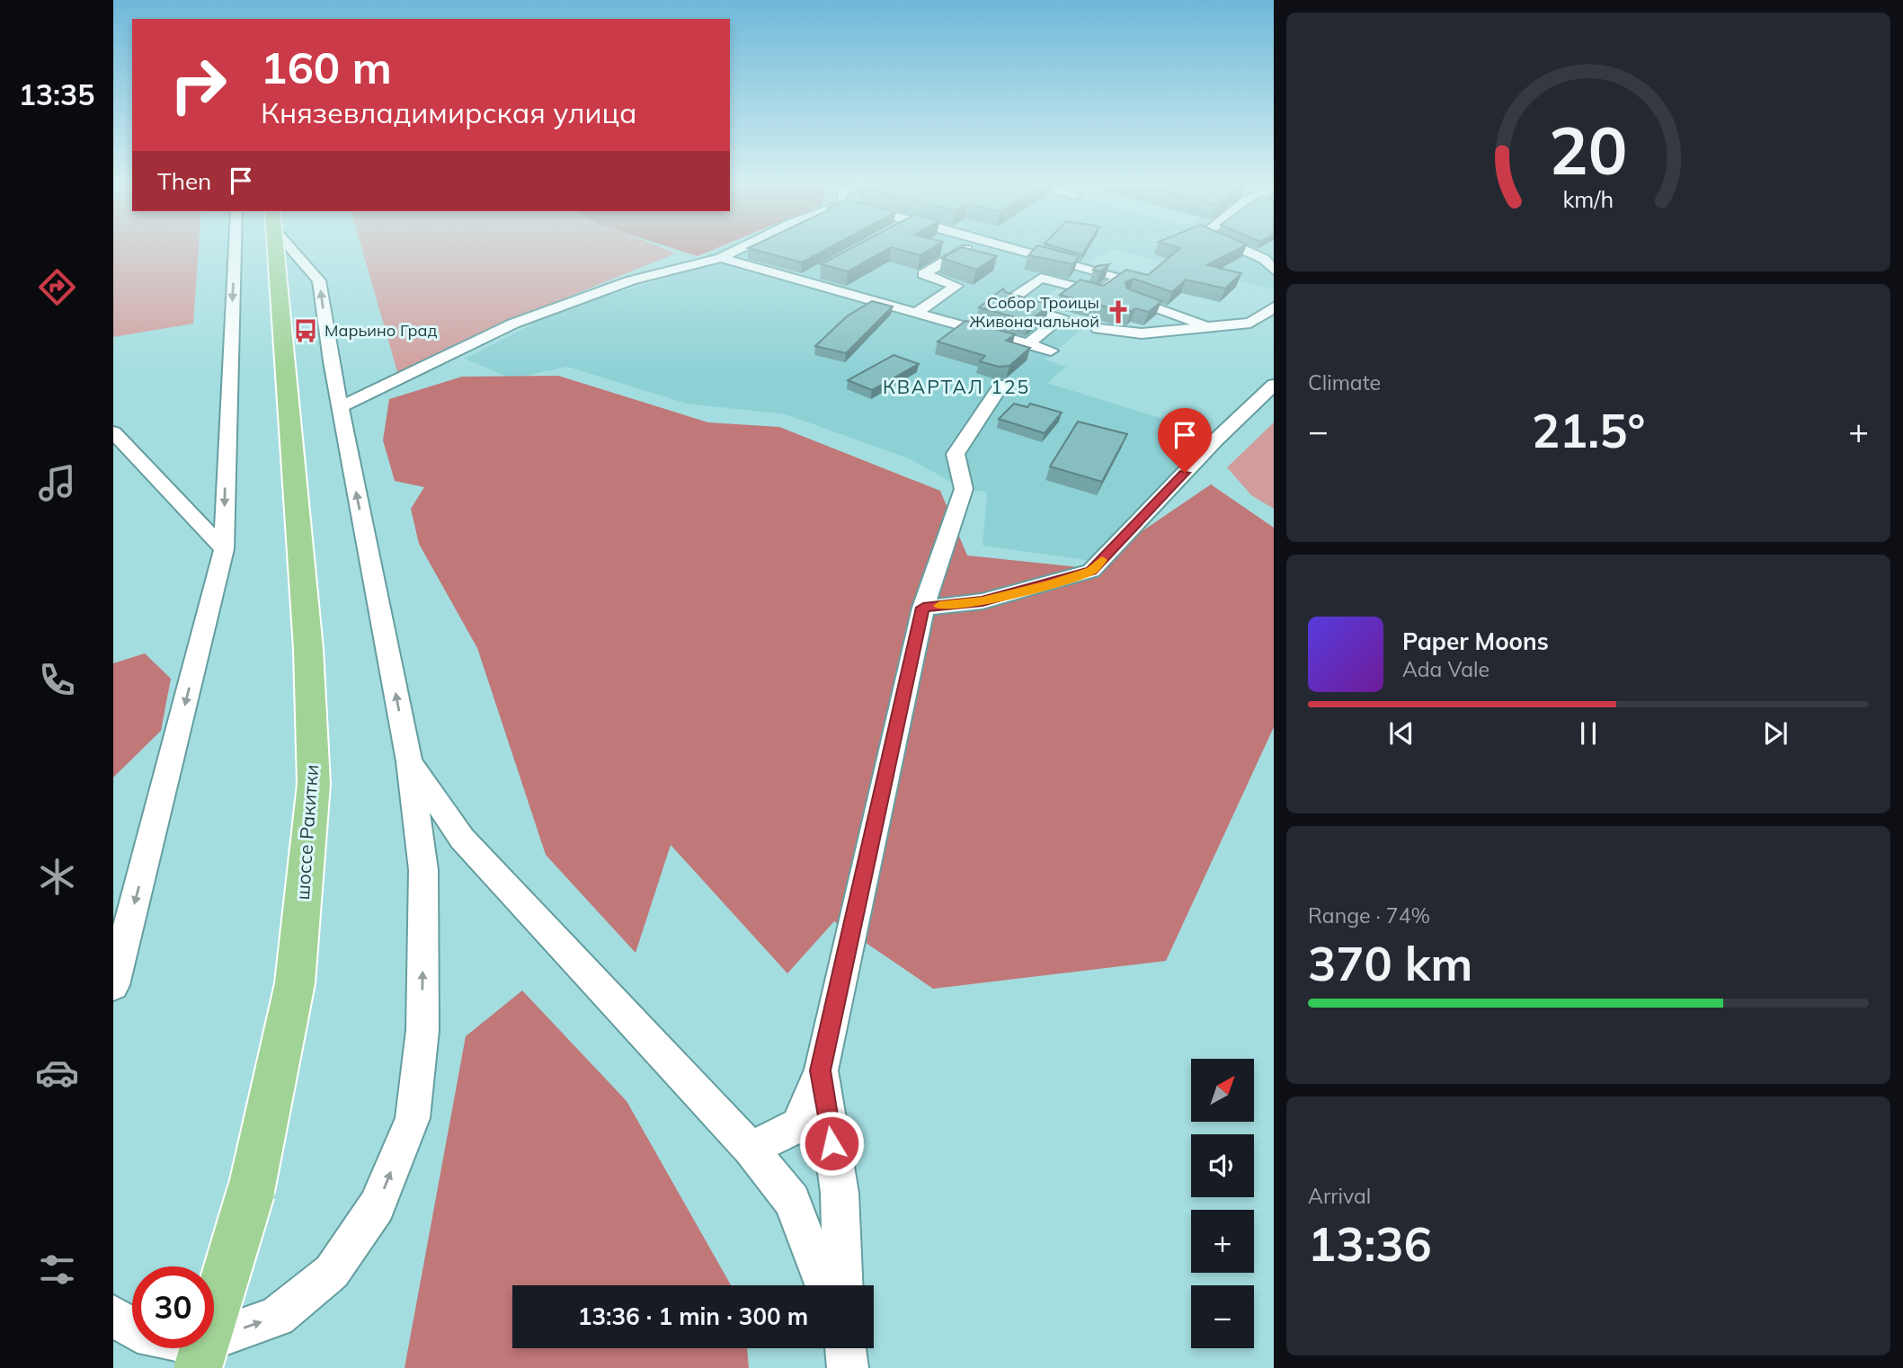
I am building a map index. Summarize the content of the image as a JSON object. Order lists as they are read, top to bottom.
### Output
{
  "streets": {
    "main road": ["шоссе Ракитки"]
  },
  "districts": ["КВАРТАЛ 125"],
  "places": {
    "church": ["Собор Троицы Живоначальной"],
    "bus stop": ["Марьино Град"]
  },
  "north": "top right",
  "page": {
    "tabs": "13:35",
    "turn": ["160 m", "Князевладимирская улица"],
    "then": "Then",
    "tile": [
      "Climate",
      ["Range · 74%", "370 km"],
      ["Arrival", "13:36"]
    ],
    "heat": ["−", "21.5°", "+"],
    "song": ["Paper Moons", "Ada Vale"],
    "map_buttons": ["+", "−"],
    "limit": "30",
    "trip": "13:36 · 1 min · 300 m",
    "gauge": ["20", "km/h"]
  }
}
